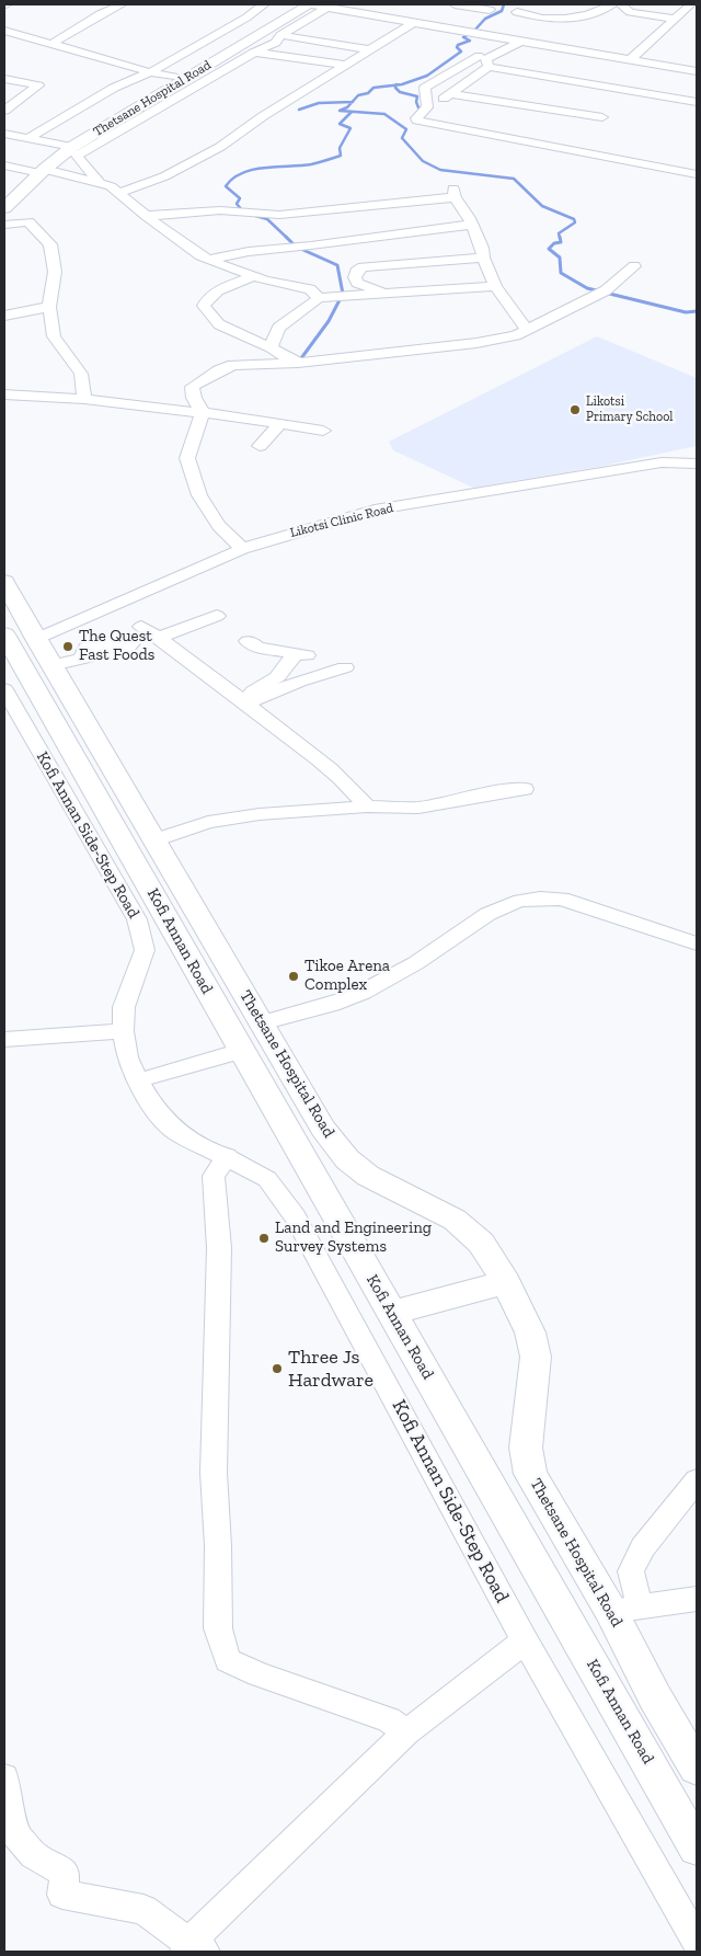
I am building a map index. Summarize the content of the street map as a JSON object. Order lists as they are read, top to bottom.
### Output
{
  "streets": {
    "main road": ["Thetsane Hospital Road", "Kofi Annan Road"],
    "street": ["Likotsi Clinic Road", "Kofi Annan Side-Step Road"]
  },
  "crossings": [
    ["Thetsane Hospital Road", "Likotsi Clinic Road"]
  ],
  "places": [
    "Likotsi Primary School",
    "The Quest Fast Foods",
    "Tikoe Arena Complex",
    "Land and Engineering Survey Systems",
    "Three Js Hardware"
  ]
}
